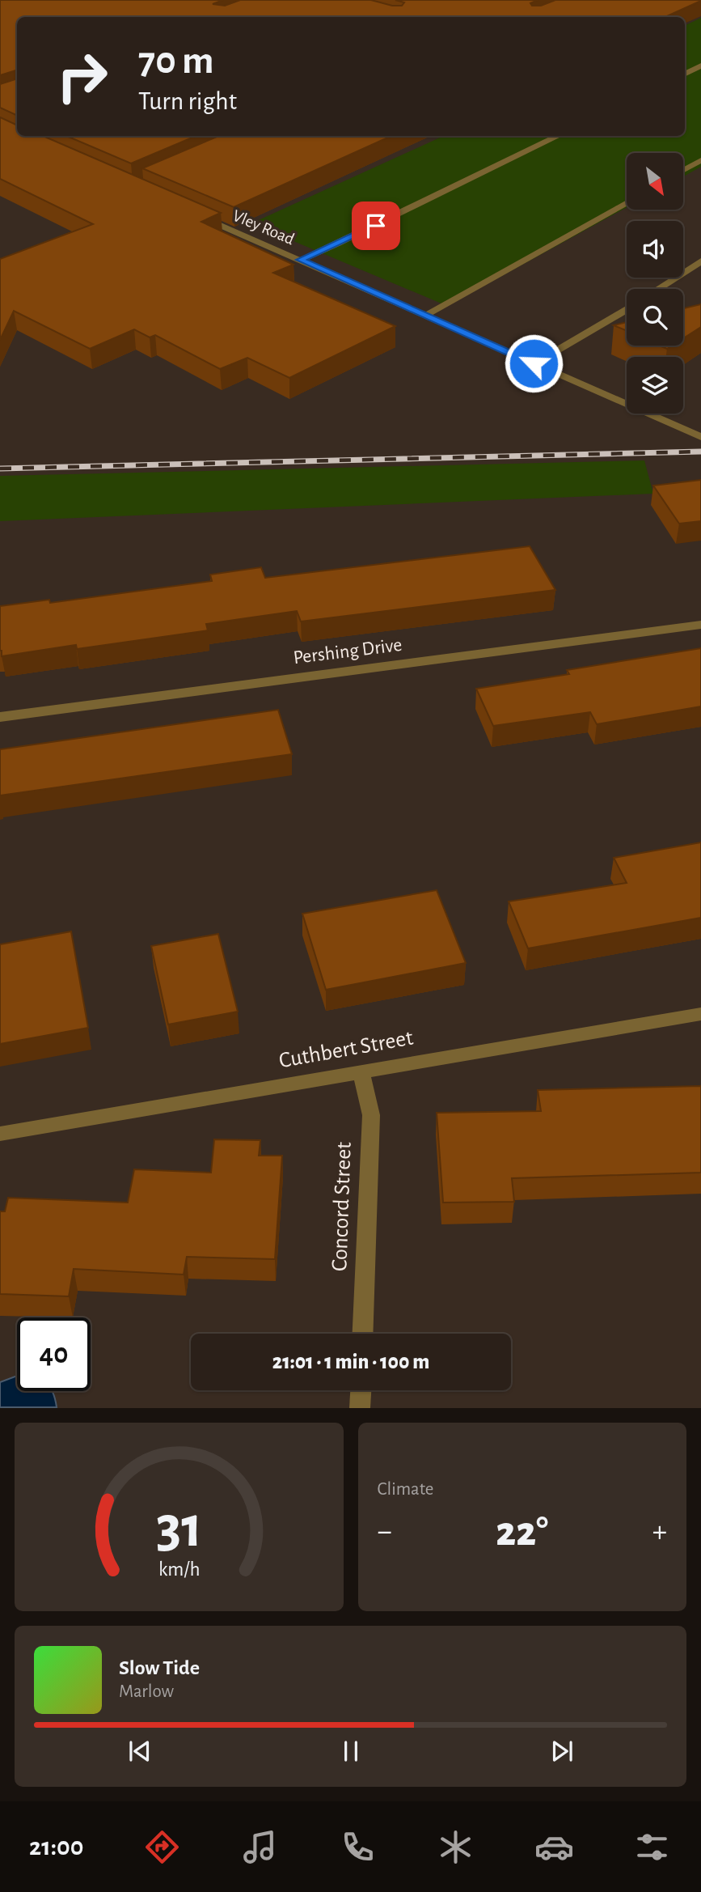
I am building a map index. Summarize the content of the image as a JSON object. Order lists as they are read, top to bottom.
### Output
{
  "streets": {
    "street": [
      "Vley Road",
      "Pershing Drive",
      "Cuthbert Street",
      "Concord Street"
    ]
  },
  "crossings": [
    ["Cuthbert Street", "Concord Street"]
  ],
  "north": "bottom right",
  "page": {
    "turn": ["70 m", "Turn right"],
    "limit": "40",
    "trip": "21:01 · 1 min · 100 m",
    "tile": "Climate",
    "heat": ["−", "22°", "+"],
    "song": ["Slow Tide", "Marlow"],
    "tabs": "21:00",
    "gauge": ["31", "km/h"]
  }
}
